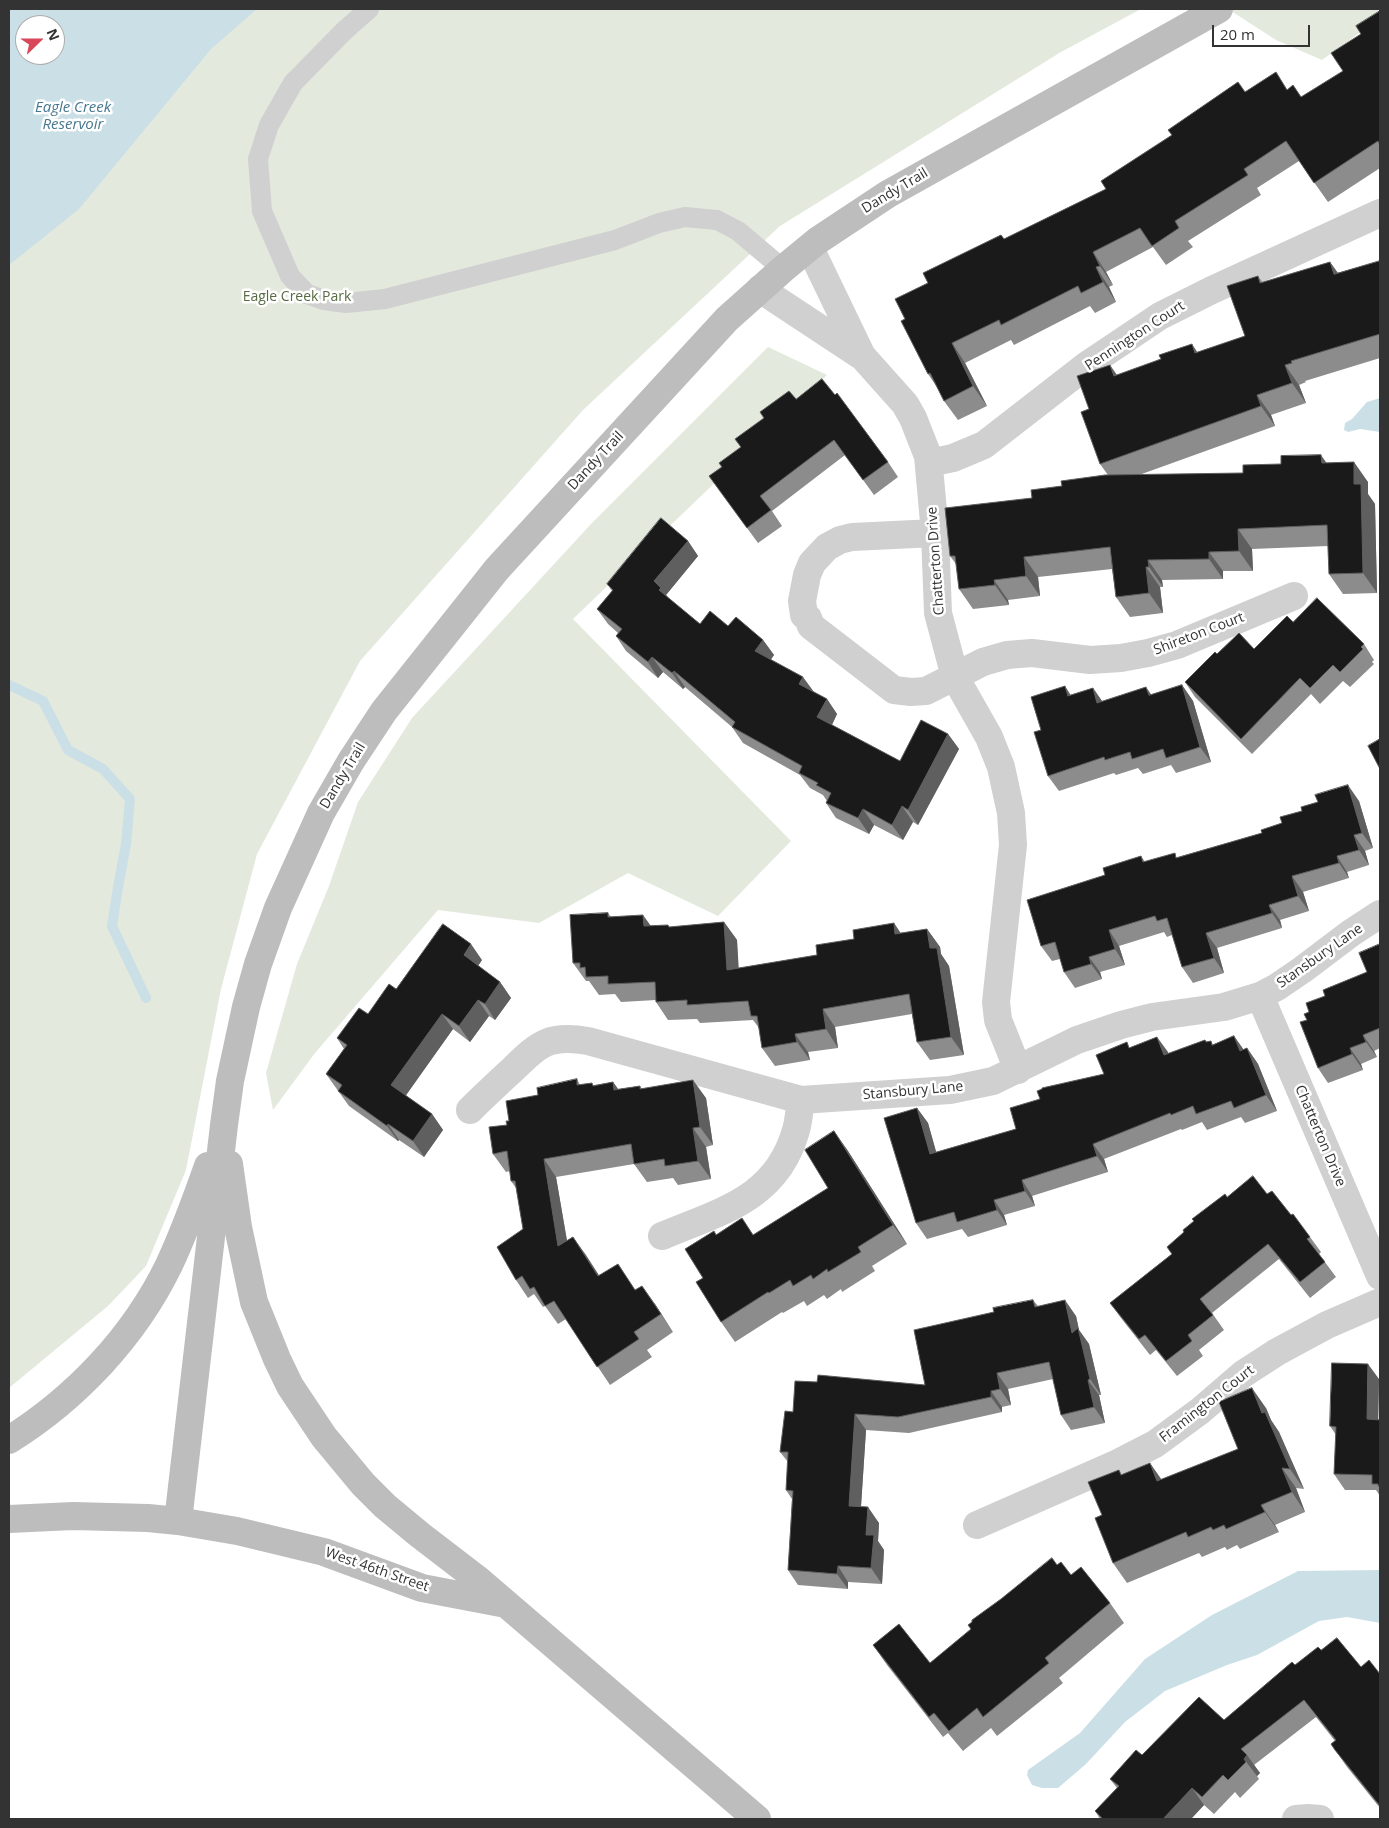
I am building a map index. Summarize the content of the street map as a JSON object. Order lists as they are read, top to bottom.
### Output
{
  "streets": {
    "street": [
      "Dandy Trail",
      "Pennington Court",
      "Chatterton Drive",
      "Shireton Court",
      "Stansbury Lane",
      "Framington Court",
      "West 46th Street"
    ]
  },
  "crossings": [
    ["Dandy Trail", "Chatterton Drive"],
    ["Pennington Court", "Chatterton Drive"],
    ["Chatterton Drive", "Shireton Court"],
    ["Chatterton Drive", "Stansbury Lane"]
  ],
  "water": ["Eagle Creek Reservoir"],
  "parks": ["Eagle Creek Park"],
  "scale_bar": "20 m",
  "north": "right"
}
